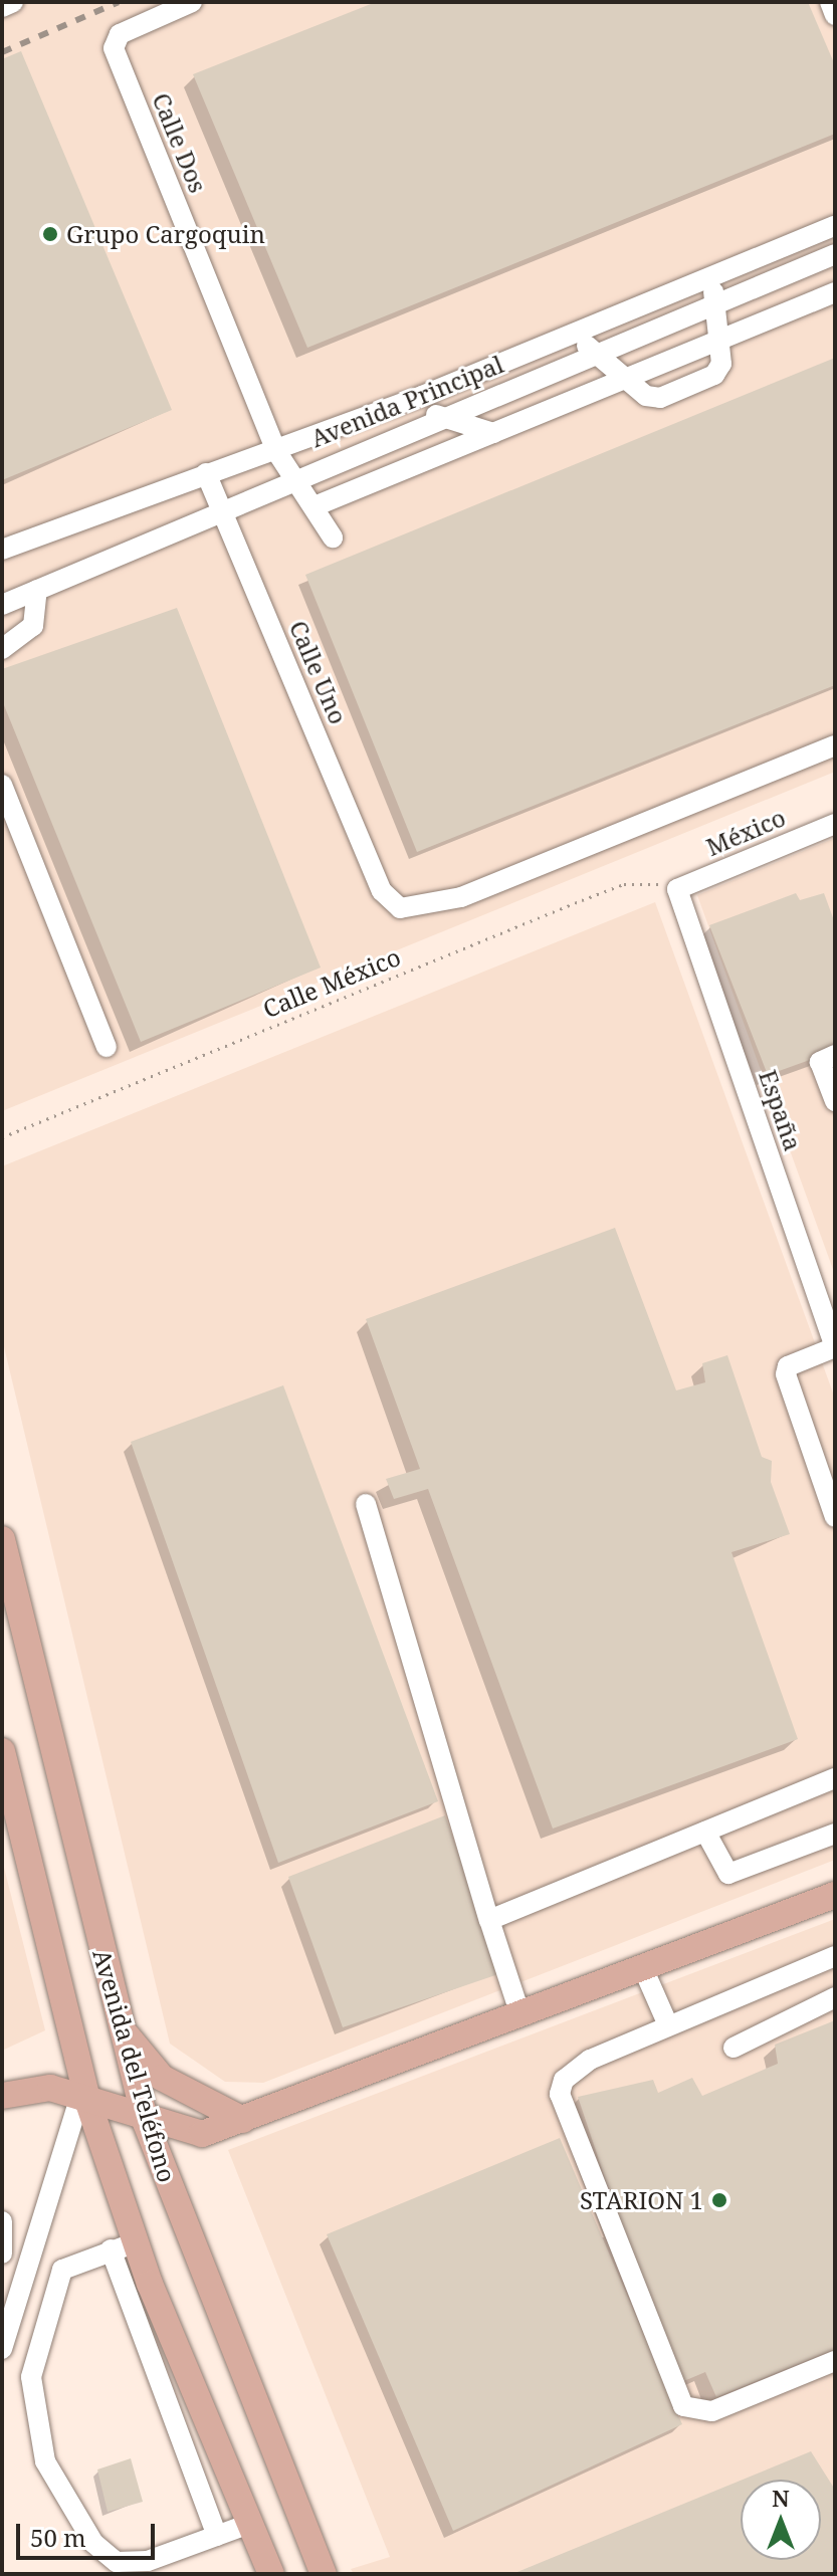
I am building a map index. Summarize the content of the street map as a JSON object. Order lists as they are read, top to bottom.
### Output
{
  "streets": {
    "main road": ["Avenida del Teléfono"],
    "street": [
      "Calle Dos",
      "Avenida Principal",
      "Calle Uno",
      "México",
      "España"
    ],
    "path": ["Calle México"]
  },
  "crossings": [
    ["Calle Dos", "Avenida Principal"],
    ["Avenida Principal", "Calle Uno"],
    ["México", "Calle México"],
    ["México", "España"],
    ["Calle México", "España"]
  ],
  "places": ["Grupo Cargoquin", "STARION 1"],
  "scale_bar": "50 m",
  "north": "top"
}
